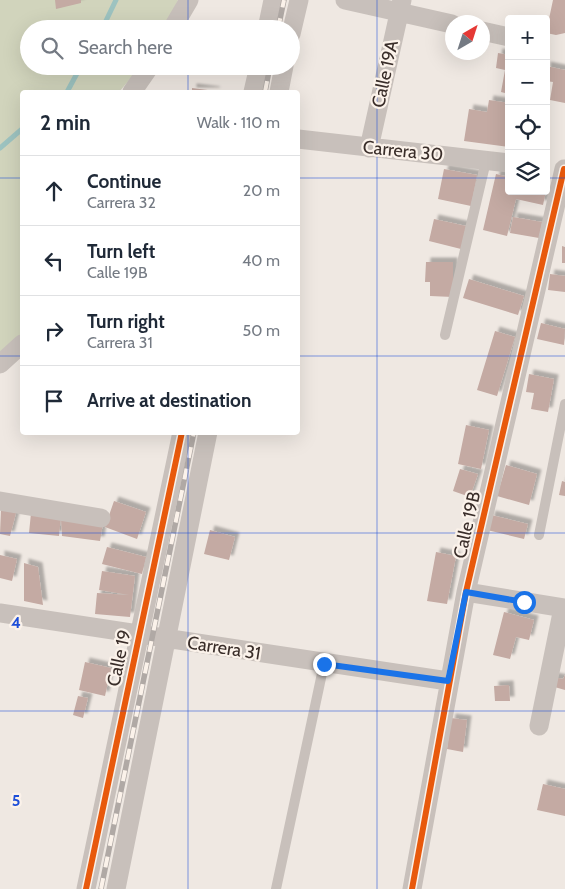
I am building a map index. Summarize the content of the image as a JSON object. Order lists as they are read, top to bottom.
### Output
{
  "streets": {
    "street": [
      "Calle 19A",
      "Carrera 30",
      "Calle 19B",
      "Carrera 31",
      "Calle 19"
    ]
  },
  "crossings": [
    ["Calle 19A", "Carrera 30"],
    ["Calle 19B", "Carrera 31"],
    ["Carrera 31", "Calle 19"]
  ],
  "north": "top right",
  "page": {
    "map_buttons": ["+", "−"],
    "search": "Search here",
    "heading": ["2 min", "Walk · 110 m"],
    "list": [
      ["Continue", "Carrera 32", "20 m"],
      ["Turn left", "Calle 19B", "40 m"],
      ["Turn right", "Carrera 31", "50 m"],
      "Arrive at destination"
    ]
  },
  "grid": {
    "rows": ["4", "5"]
  }
}
